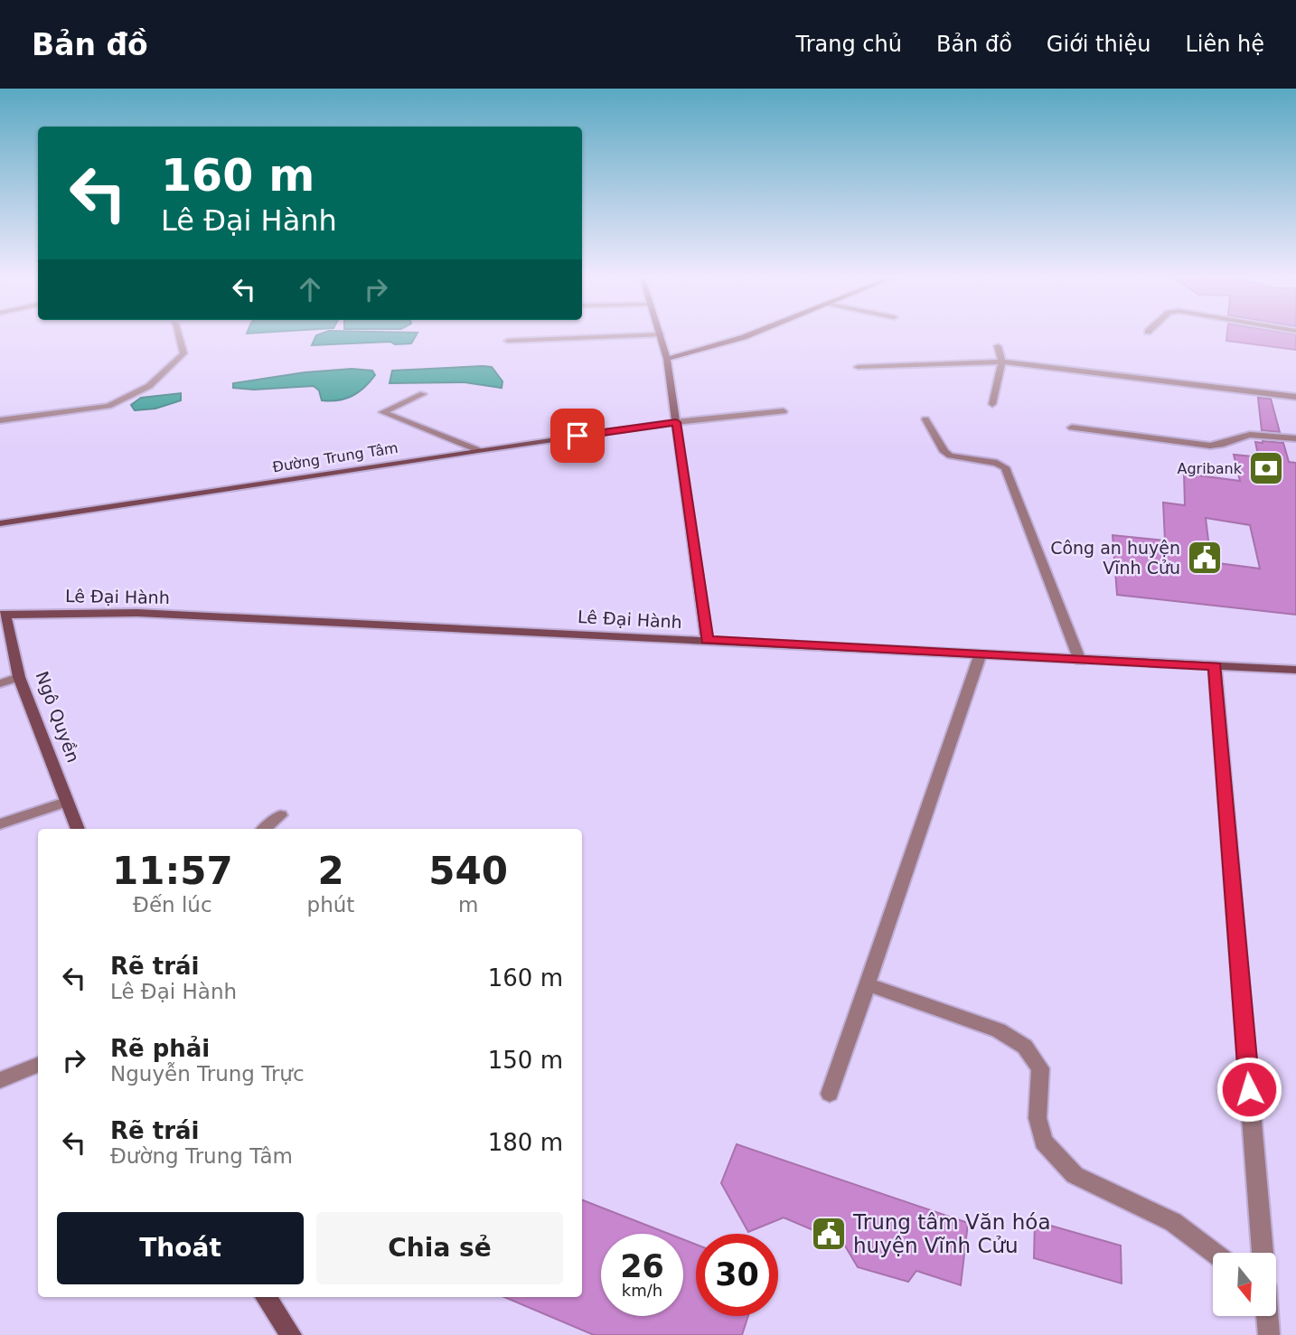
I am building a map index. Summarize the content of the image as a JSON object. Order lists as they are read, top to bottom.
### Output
{
  "streets": {
    "street": ["Đường Trung Tâm", "Lê Đại Hành", "Ngô Quyền"]
  },
  "crossings": [
    ["Lê Đại Hành", "Ngô Quyền"]
  ],
  "places": {
    "bank": ["Agribank"],
    "public building": ["Công an huyện Vĩnh Cửu", "Trung tâm Văn hóa huyện Vĩnh Cửu"]
  },
  "north": "bottom",
  "page": {
    "header": "Bản đồ",
    "nav": [
      "Trang chủ",
      "Bản đồ",
      "Giới thiệu",
      "Liên hệ"
    ],
    "turn": ["160 m", "Lê Đại Hành"],
    "eta": [
      "11:57",
      "Đến lúc",
      "2",
      "phút",
      "540",
      "m"
    ],
    "list": [
      {
        "name": "Rẽ trái",
        "note": "Lê Đại Hành",
        "value": "160 m"
      },
      {
        "name": "Rẽ phải",
        "note": "Nguyễn Trung Trực",
        "value": "150 m"
      },
      {
        "name": "Rẽ trái",
        "note": "Đường Trung Tâm",
        "value": "180 m"
      }
    ],
    "buttons": ["Thoát", "Chia sẻ"],
    "speed": "26 km/h",
    "limit": "30"
  }
}
